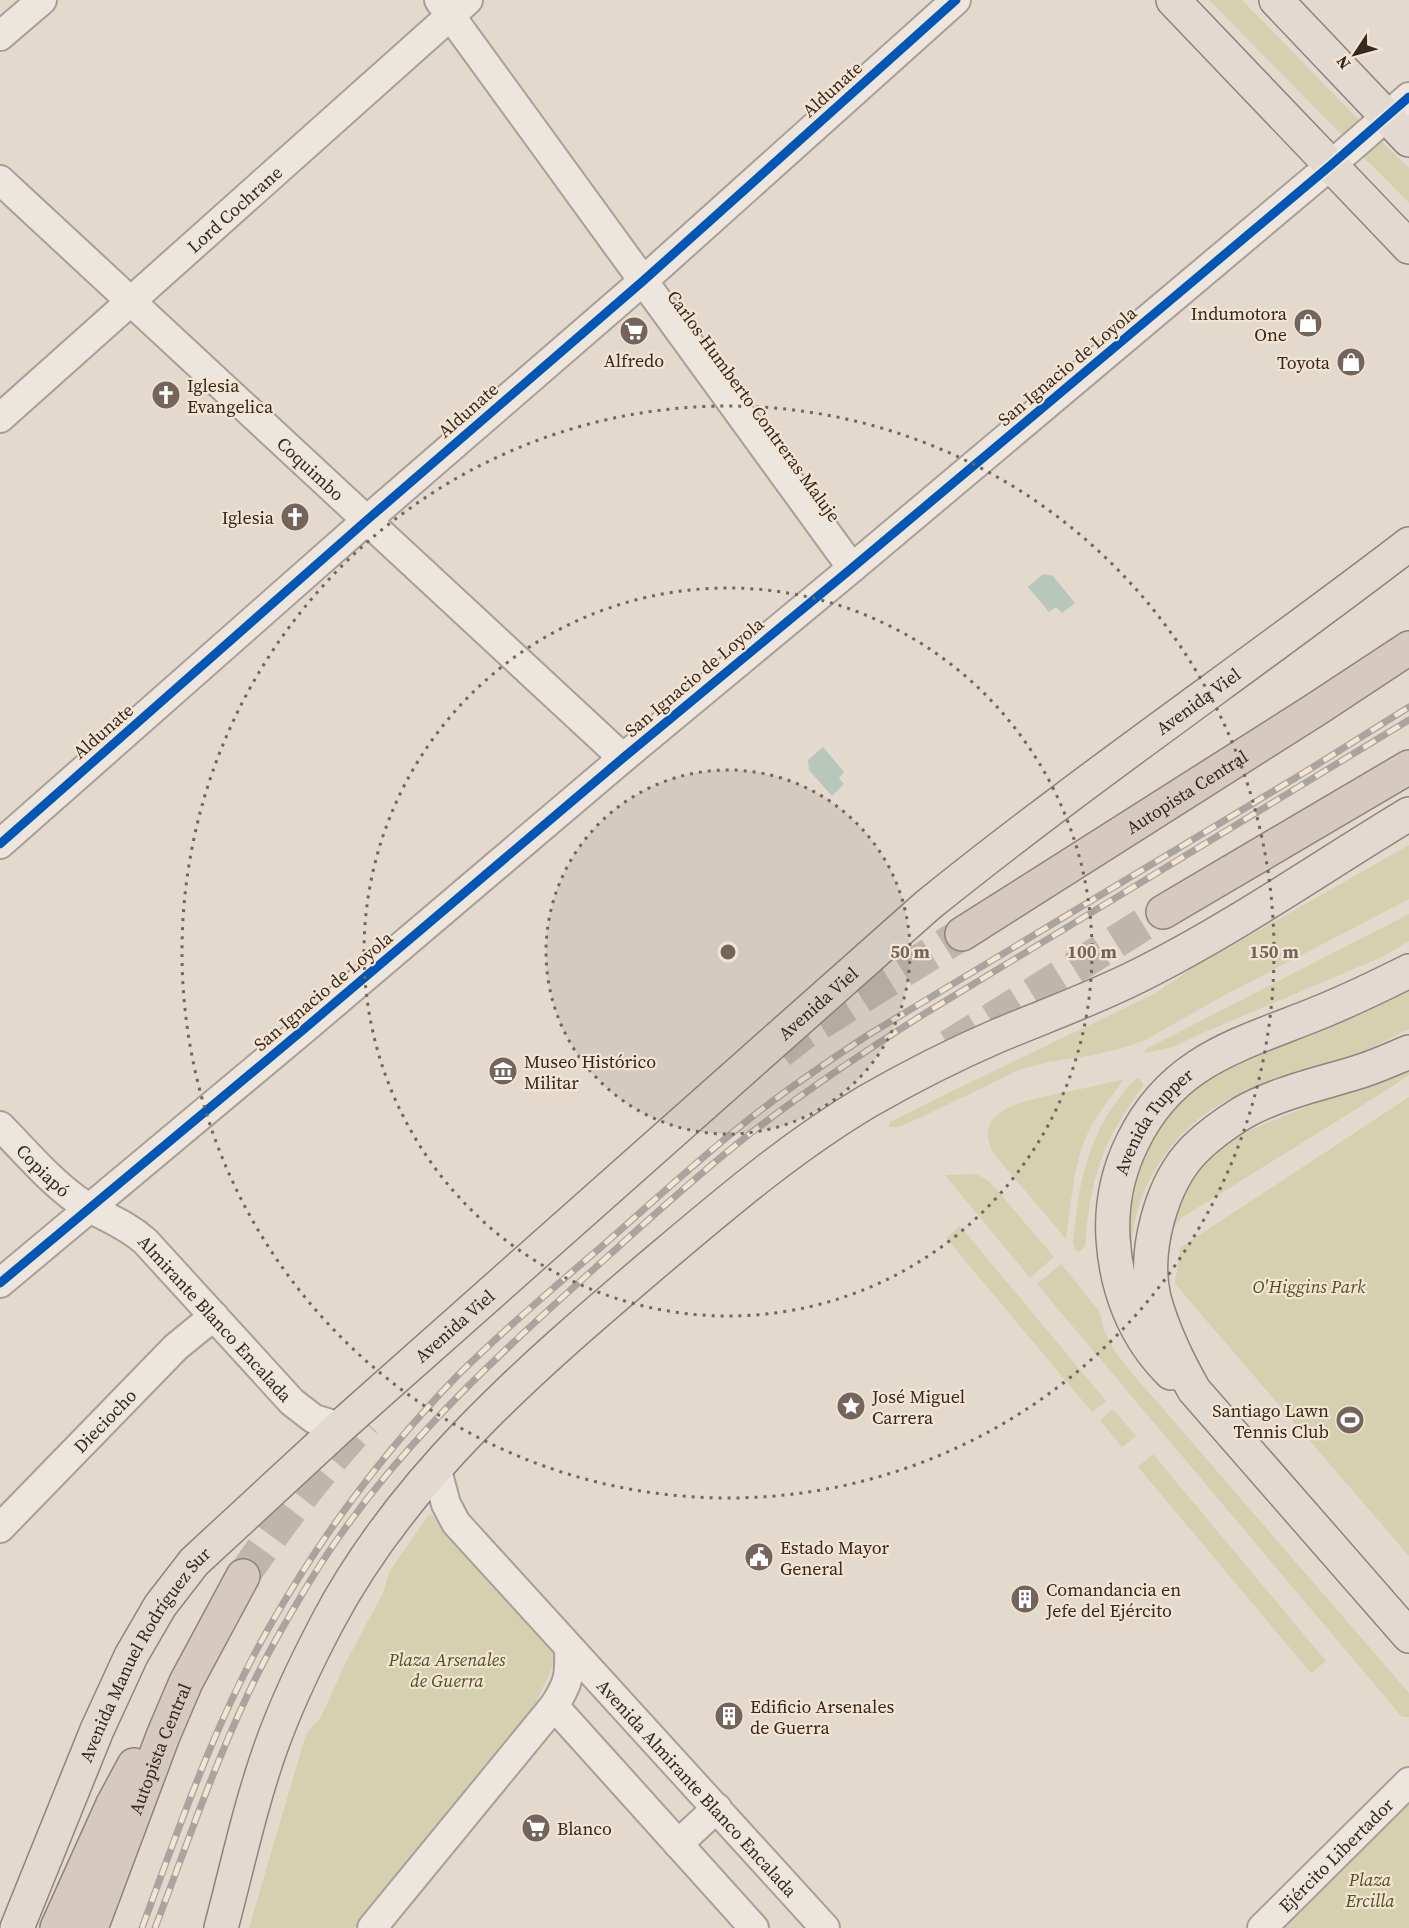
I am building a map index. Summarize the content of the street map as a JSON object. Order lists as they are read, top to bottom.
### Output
{
  "streets": {
    "highway": ["Autopista Central"],
    "main road": ["Avenida Viel", "Avenida Tupper", "Avenida Manuel Rodríguez Sur"],
    "street": [
      "Aldunate",
      "Lord Cochrane",
      "San Ignacio de Loyola",
      "Carlos Humberto Contreras Maluje",
      "Coquimbo",
      "Copiapó",
      "Almirante Blanco Encalada",
      "Dieciocho",
      "Avenida Almirante Blanco Encalada",
      "Ejército Libertador"
    ]
  },
  "crossings": [
    ["Aldunate", "Carlos Humberto Contreras Maluje"],
    ["Aldunate", "Coquimbo"],
    ["Lord Cochrane", "Carlos Humberto Contreras Maluje"],
    ["Lord Cochrane", "Coquimbo"],
    ["San Ignacio de Loyola", "Carlos Humberto Contreras Maluje"],
    ["San Ignacio de Loyola", "Coquimbo"],
    ["San Ignacio de Loyola", "Copiapó"],
    ["San Ignacio de Loyola", "Almirante Blanco Encalada"],
    ["Avenida Viel", "Almirante Blanco Encalada"],
    ["Avenida Viel", "Avenida Manuel Rodríguez Sur"],
    ["Copiapó", "Almirante Blanco Encalada"],
    ["Almirante Blanco Encalada", "Dieciocho"],
    ["Almirante Blanco Encalada", "Avenida Manuel Rodríguez Sur"]
  ],
  "parks": ["O'Higgins Park", "Plaza Arsenales de Guerra", "Plaza Ercilla"],
  "places": {
    "shop": ["Indumotora One", "Toyota"],
    "supermarket": ["Alfredo", "Blanco"],
    "church": ["Iglesia Evangelica", "Iglesia"],
    "museum": ["Museo Histórico Militar"],
    "place": ["José Miguel Carrera"],
    "sports": ["Santiago Lawn Tennis Club"],
    "public building": ["Estado Mayor General"],
    "building": ["Comandancia en Jefe del Ejército", "Edificio Arsenales de Guerra"]
  },
  "north": "bottom left",
  "rings": ["50 m", "100 m", "150 m"]
}
